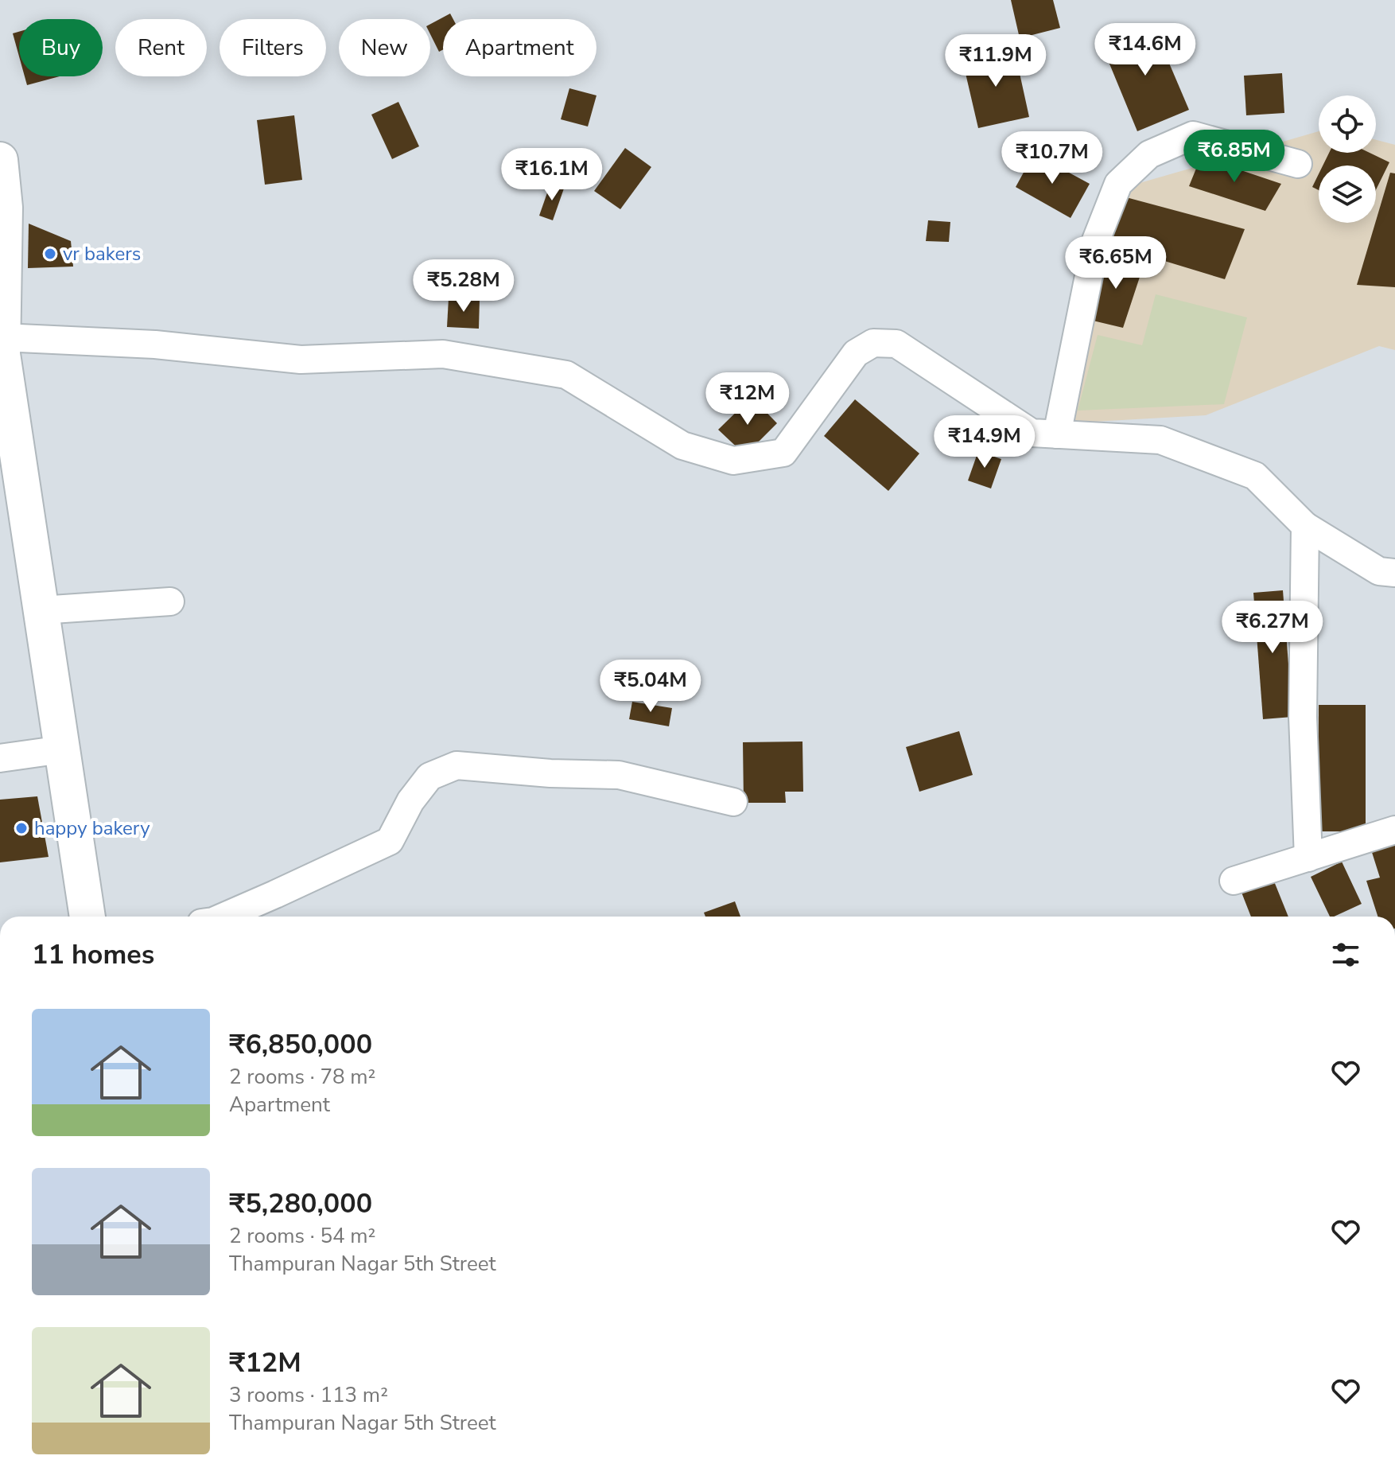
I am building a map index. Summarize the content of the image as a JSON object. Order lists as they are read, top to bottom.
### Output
{
  "places": ["vr bakers", "happy bakery"],
  "page": {
    "chip": [
      "Buy",
      "Rent",
      "Filters",
      "New",
      "Apartment"
    ],
    "price": [
      "₹14.6M",
      "₹11.9M",
      "₹6.85M",
      "₹10.7M",
      "₹16.1M",
      "₹6.65M",
      "₹5.28M",
      "₹12M",
      "₹14.9M",
      "₹6.27M",
      "₹5.04M"
    ],
    "heading": "11 homes",
    "list": [
      {
        "name": "₹6,850,000",
        "note": "2 rooms · 78 m² · Apartment"
      },
      {
        "name": "₹5,280,000",
        "note": "2 rooms · 54 m² · Thampuran Nagar 5th Street"
      },
      {
        "name": "₹12M",
        "note": "3 rooms · 113 m² · Thampuran Nagar 5th Street"
      }
    ]
  }
}
